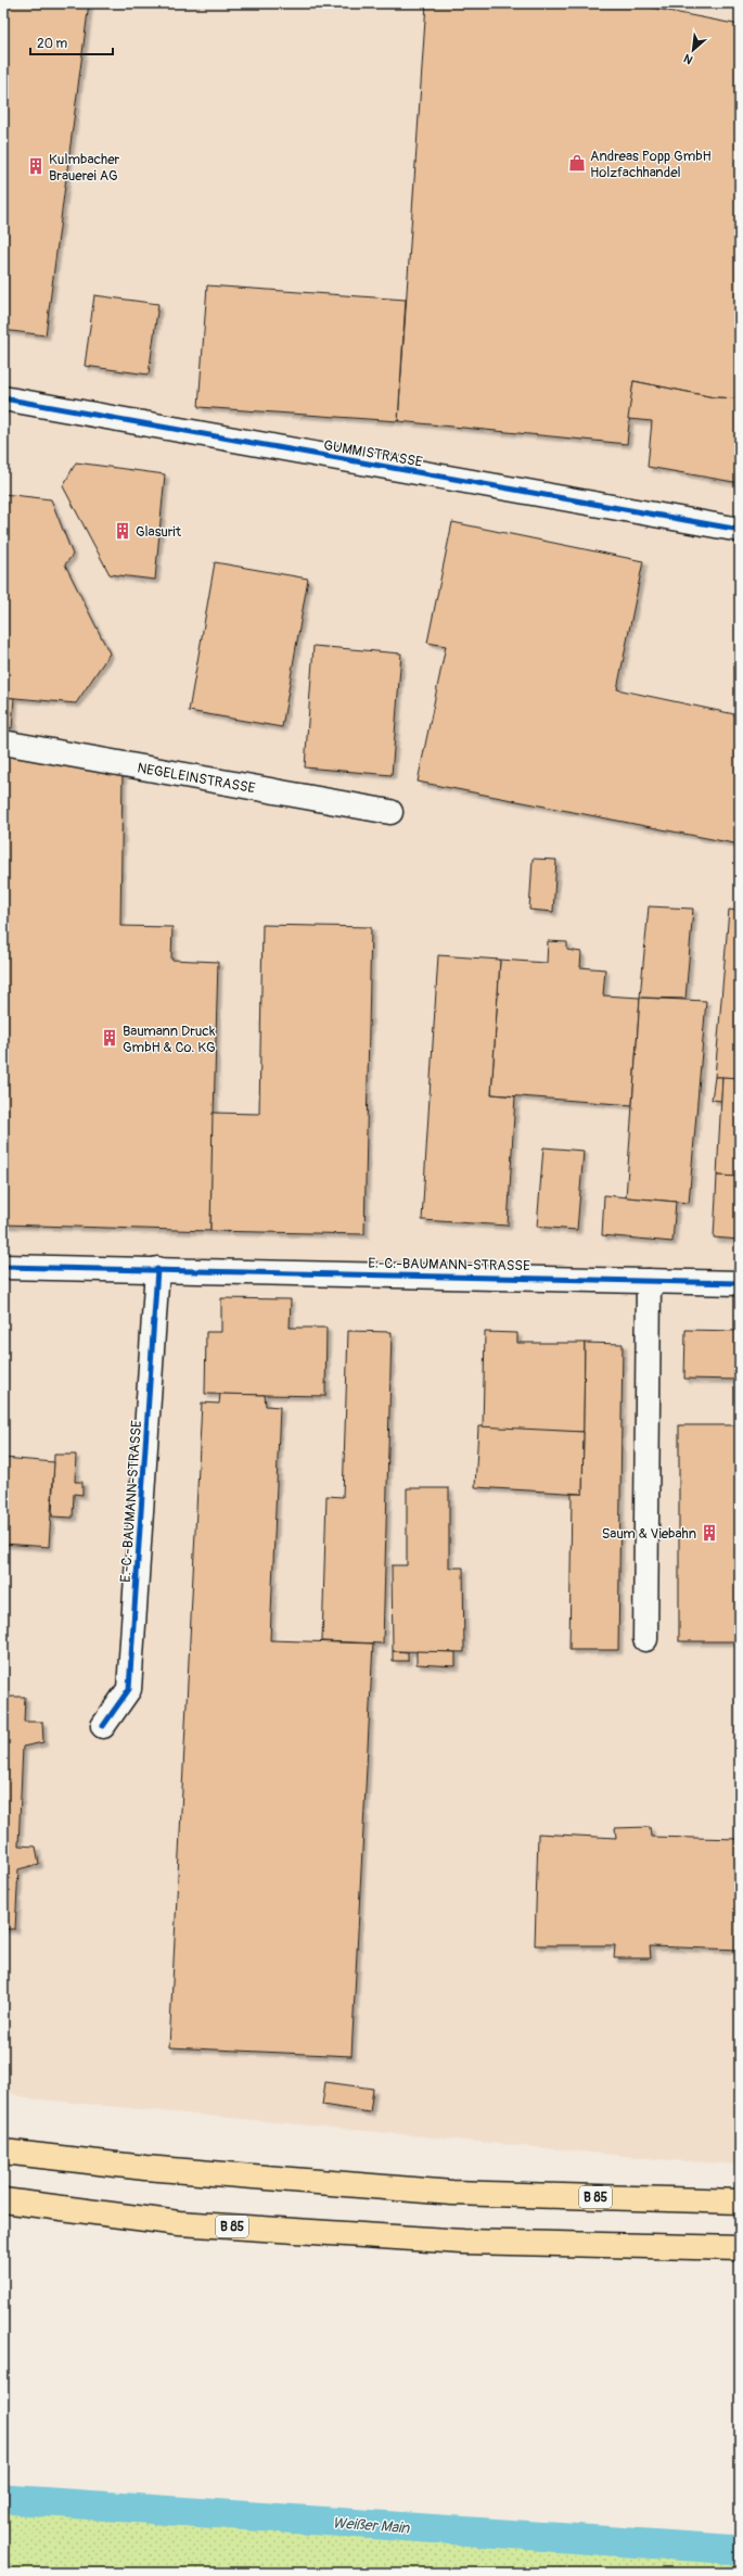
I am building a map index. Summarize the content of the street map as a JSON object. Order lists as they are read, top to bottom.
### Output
{
  "streets": {
    "highway": ["B 85"],
    "street": ["GUMMISTRASSE", "NEGELEINSTRASSE", "E.-C.-BAUMANN-STRASSE"]
  },
  "water": ["Weißer Main"],
  "places": {
    "shop": ["Andreas Popp GmbH Holzfachhandel"],
    "building": [
      "Kulmbacher Brauerei AG",
      "Glasurit",
      "Baumann Druck GmbH & Co. KG",
      "Saum & Viebahn"
    ]
  },
  "scale_bar": "20 m",
  "north": "bottom left"
}
